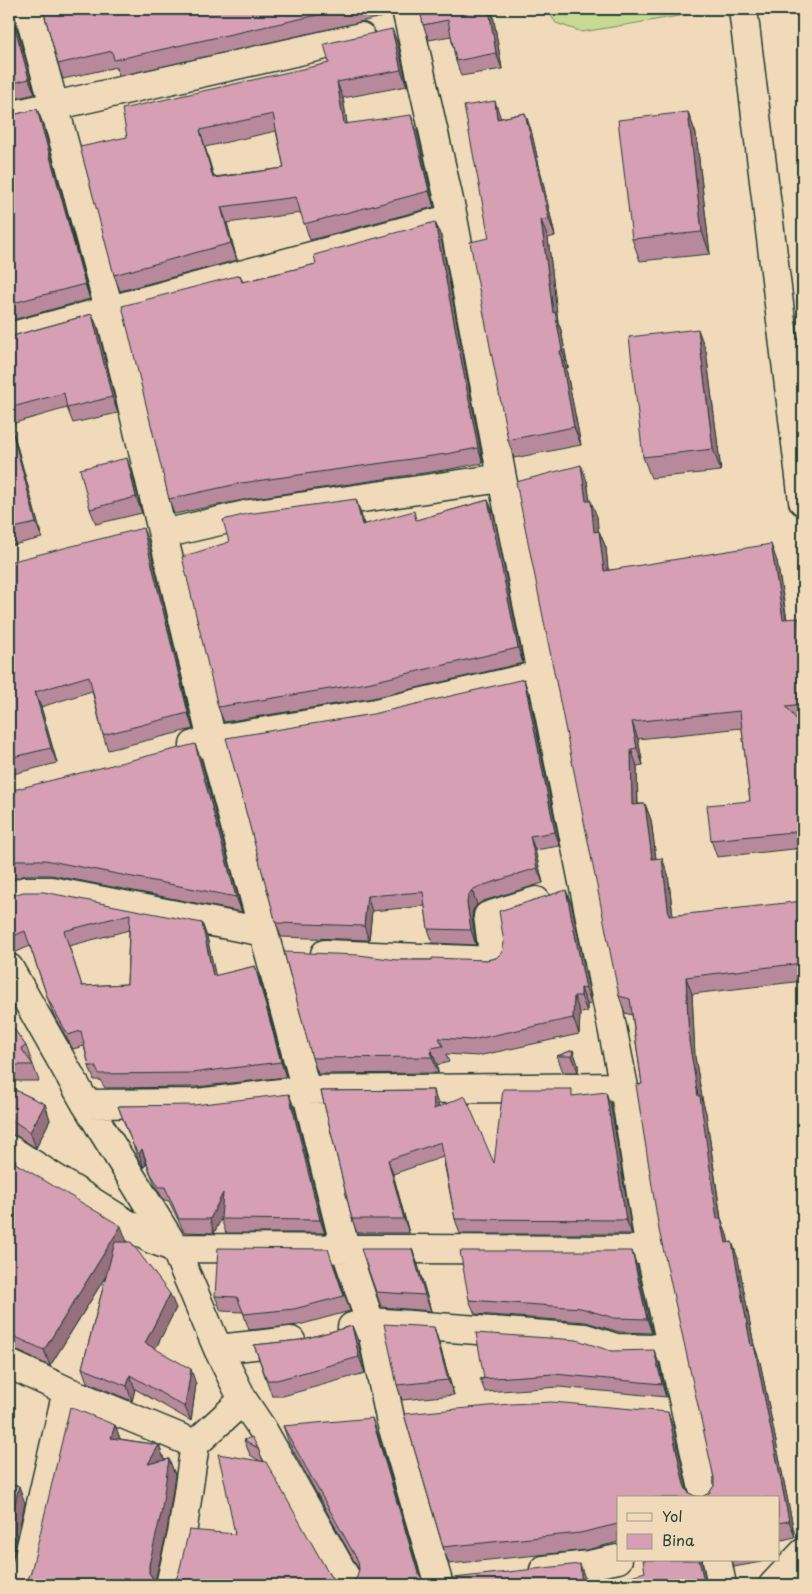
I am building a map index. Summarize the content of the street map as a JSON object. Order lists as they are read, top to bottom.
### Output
{
  "legend": ["Yol", "Bina"]
}
